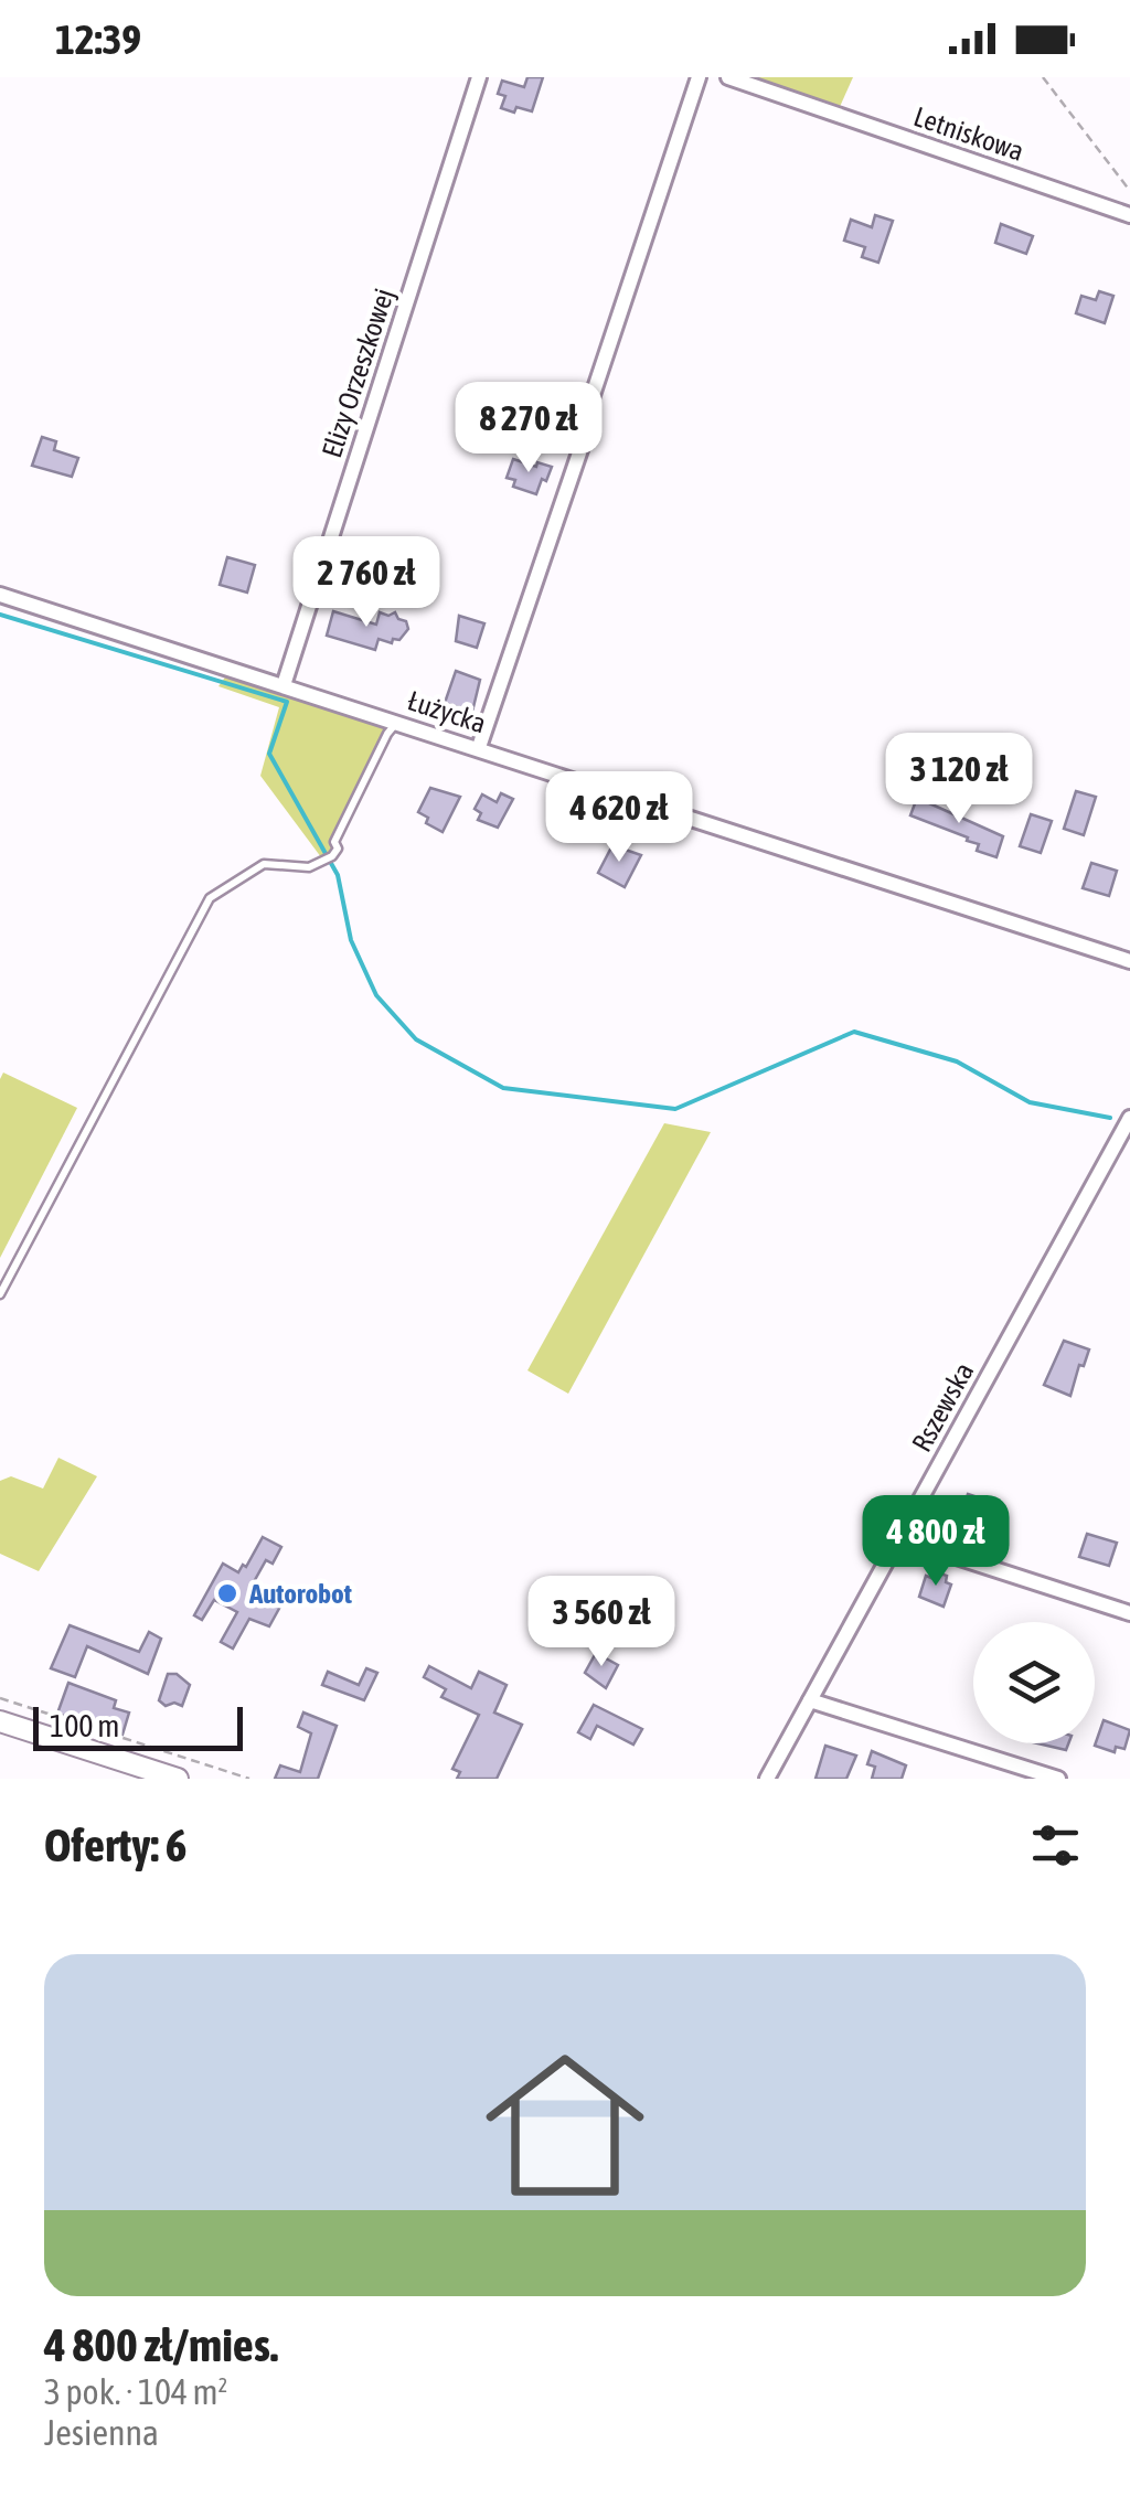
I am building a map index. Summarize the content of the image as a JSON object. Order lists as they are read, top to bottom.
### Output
{
  "streets": {
    "street": [
      "Letniskowa",
      "Elizy Orzeszkowej",
      "Łużycka",
      "Rszewska"
    ]
  },
  "crossings": [
    ["Elizy Orzeszkowej", "Łużycka"]
  ],
  "places": ["Autorobot"],
  "scale_bar": "100 m",
  "page": {
    "status": "12:39",
    "price": [
      "8 270 zł",
      "2 760 zł",
      "3 120 zł",
      "4 620 zł",
      "4 800 zł",
      "3 560 zł"
    ],
    "scale": "100 m",
    "heading": "Oferty: 6",
    "list": [
      {
        "name": "4 800 zł/mies.",
        "note": "3 pok. · 104 m² · Jesienna"
      }
    ]
  }
}
